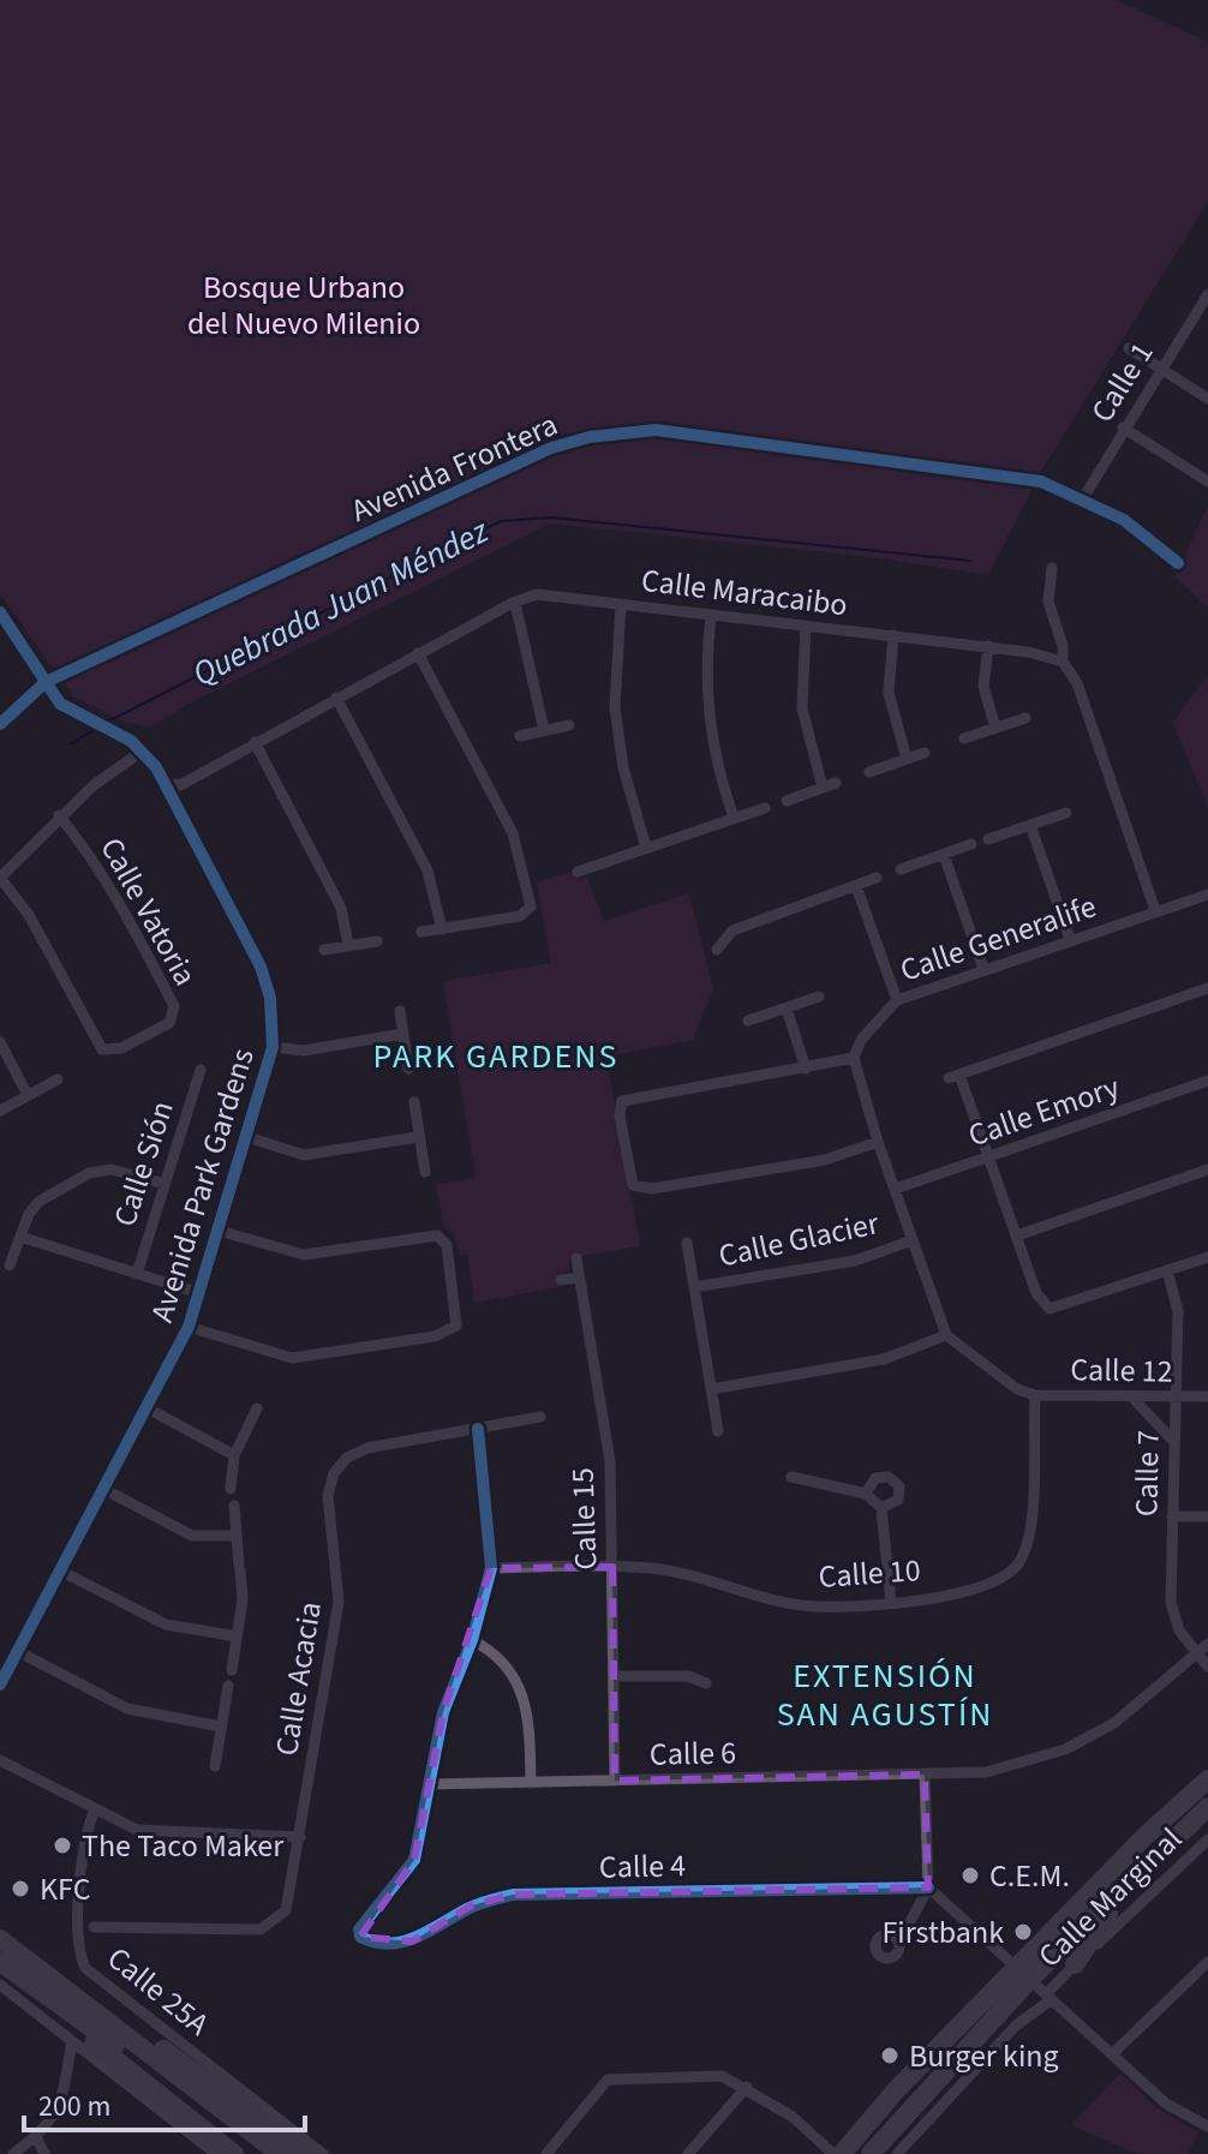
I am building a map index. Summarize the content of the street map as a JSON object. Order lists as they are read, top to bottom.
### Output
{
  "streets": {
    "street": [
      "Calle 1",
      "Avenida Frontera",
      "Calle Maracaibo",
      "Calle Vatoria",
      "Calle Generalife",
      "Calle Emory",
      "Calle Sión",
      "Avenida Park Gardens",
      "Calle Glacier",
      "Calle 12",
      "Calle 7",
      "Calle 15",
      "Calle 10",
      "Calle Acacia",
      "Calle 6",
      "Calle 4",
      "Calle Marginal",
      "Calle 25A"
    ]
  },
  "crossings": [
    ["Calle 1", "Avenida Frontera"],
    ["Avenida Frontera", "Avenida Park Gardens"],
    ["Calle Maracaibo", "Avenida Park Gardens"],
    ["Calle 12", "Calle 7"],
    ["Calle 12", "Calle 10"],
    ["Calle 7", "Calle 6"],
    ["Calle 15", "Calle 10"],
    ["Calle 15", "Calle 6"],
    ["Calle 6", "Calle 4"]
  ],
  "districts": ["PARK GARDENS", "EXTENSIÓN SAN AGUSTÍN"],
  "water": ["Quebrada Juan Méndez"],
  "parks": ["Bosque Urbano del Nuevo Milenio"],
  "places": [
    "The Taco Maker",
    "C.E.M.",
    "KFC",
    "Firstbank",
    "Burger king"
  ],
  "scale_bar": "200 m"
}
